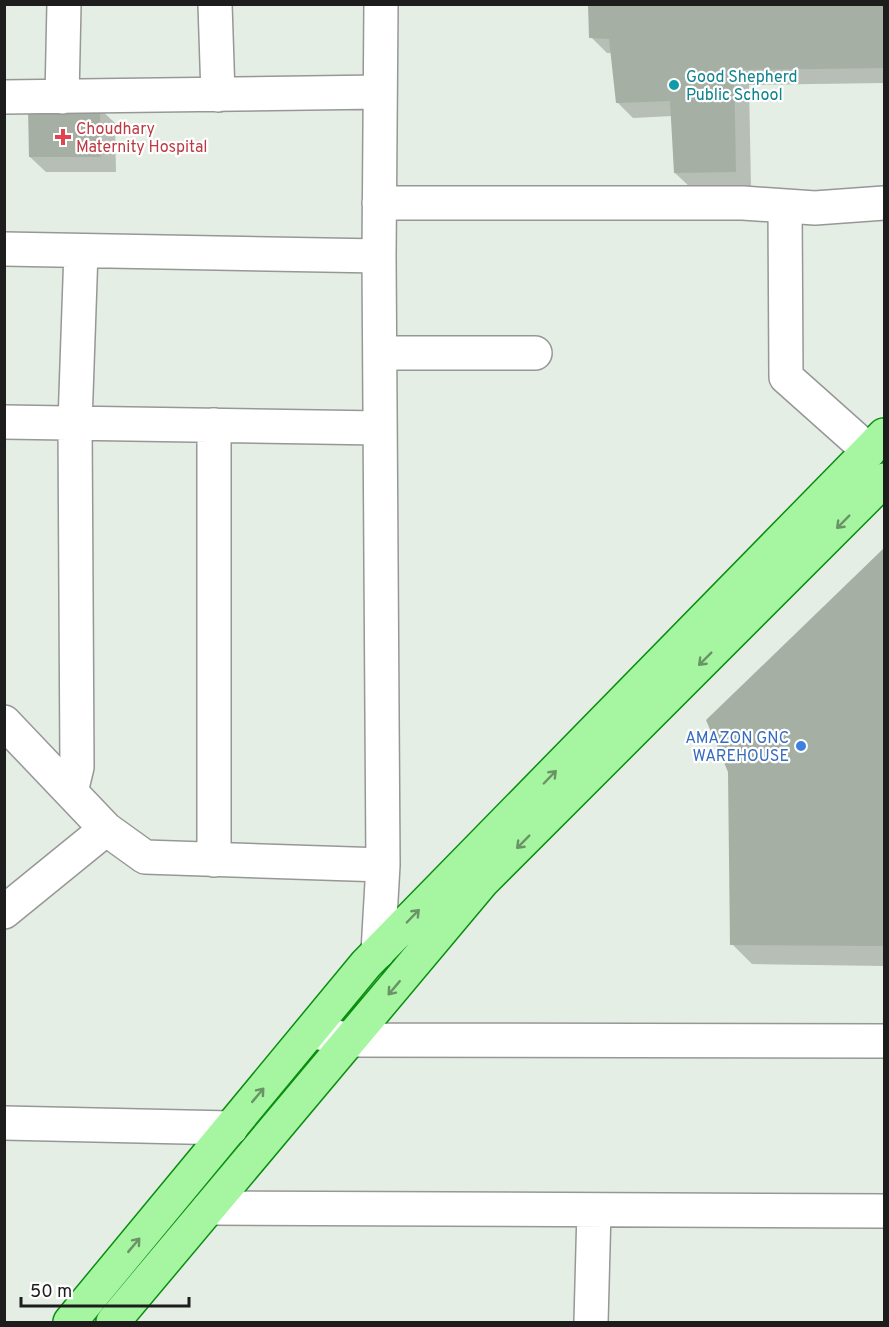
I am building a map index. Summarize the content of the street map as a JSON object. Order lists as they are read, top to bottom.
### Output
{
  "places": {
    "other": ["Good Shepherd Public School", "AMAZON GNC WAREHOUSE"],
    "health": ["Choudhary Maternity Hospital"]
  },
  "scale_bar": "50 m"
}
